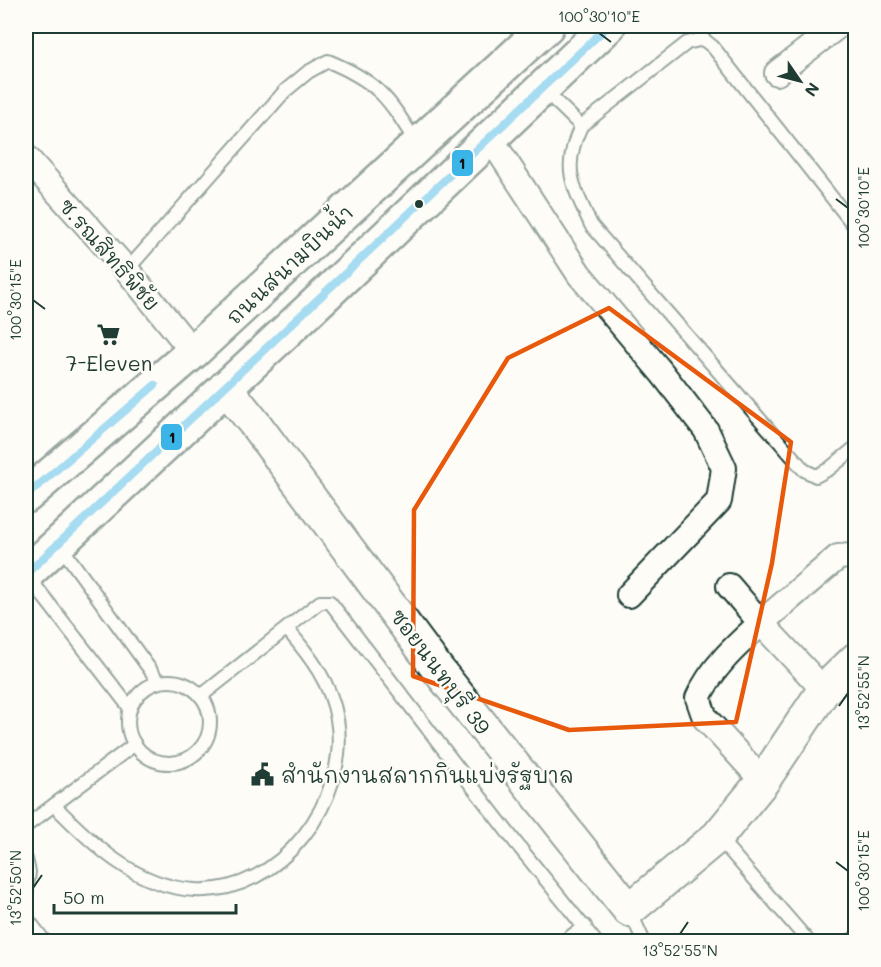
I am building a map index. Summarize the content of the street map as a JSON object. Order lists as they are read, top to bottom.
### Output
{
  "streets": {
    "main road": ["ถนนสนามบินน้ำ"],
    "street": ["ซ.รณสิทธิพิชัย", "ซอยนนทบุรี 39"]
  },
  "crossings": [
    ["ซ.รณสิทธิพิชัย", "ถนนสนามบินน้ำ"]
  ],
  "places": {
    "supermarket": ["7-Eleven"],
    "public building": ["สำนักงานสลากกินแบ่งรัฐบาล"]
  },
  "lines": ["transit line 1"],
  "scale_bar": "50 m",
  "north": "bottom right",
  "coordinates": [
    "100°30'10\"E",
    "100°30'15\"E",
    "13°52'55\"N",
    "13°52'50\"N"
  ]
}
